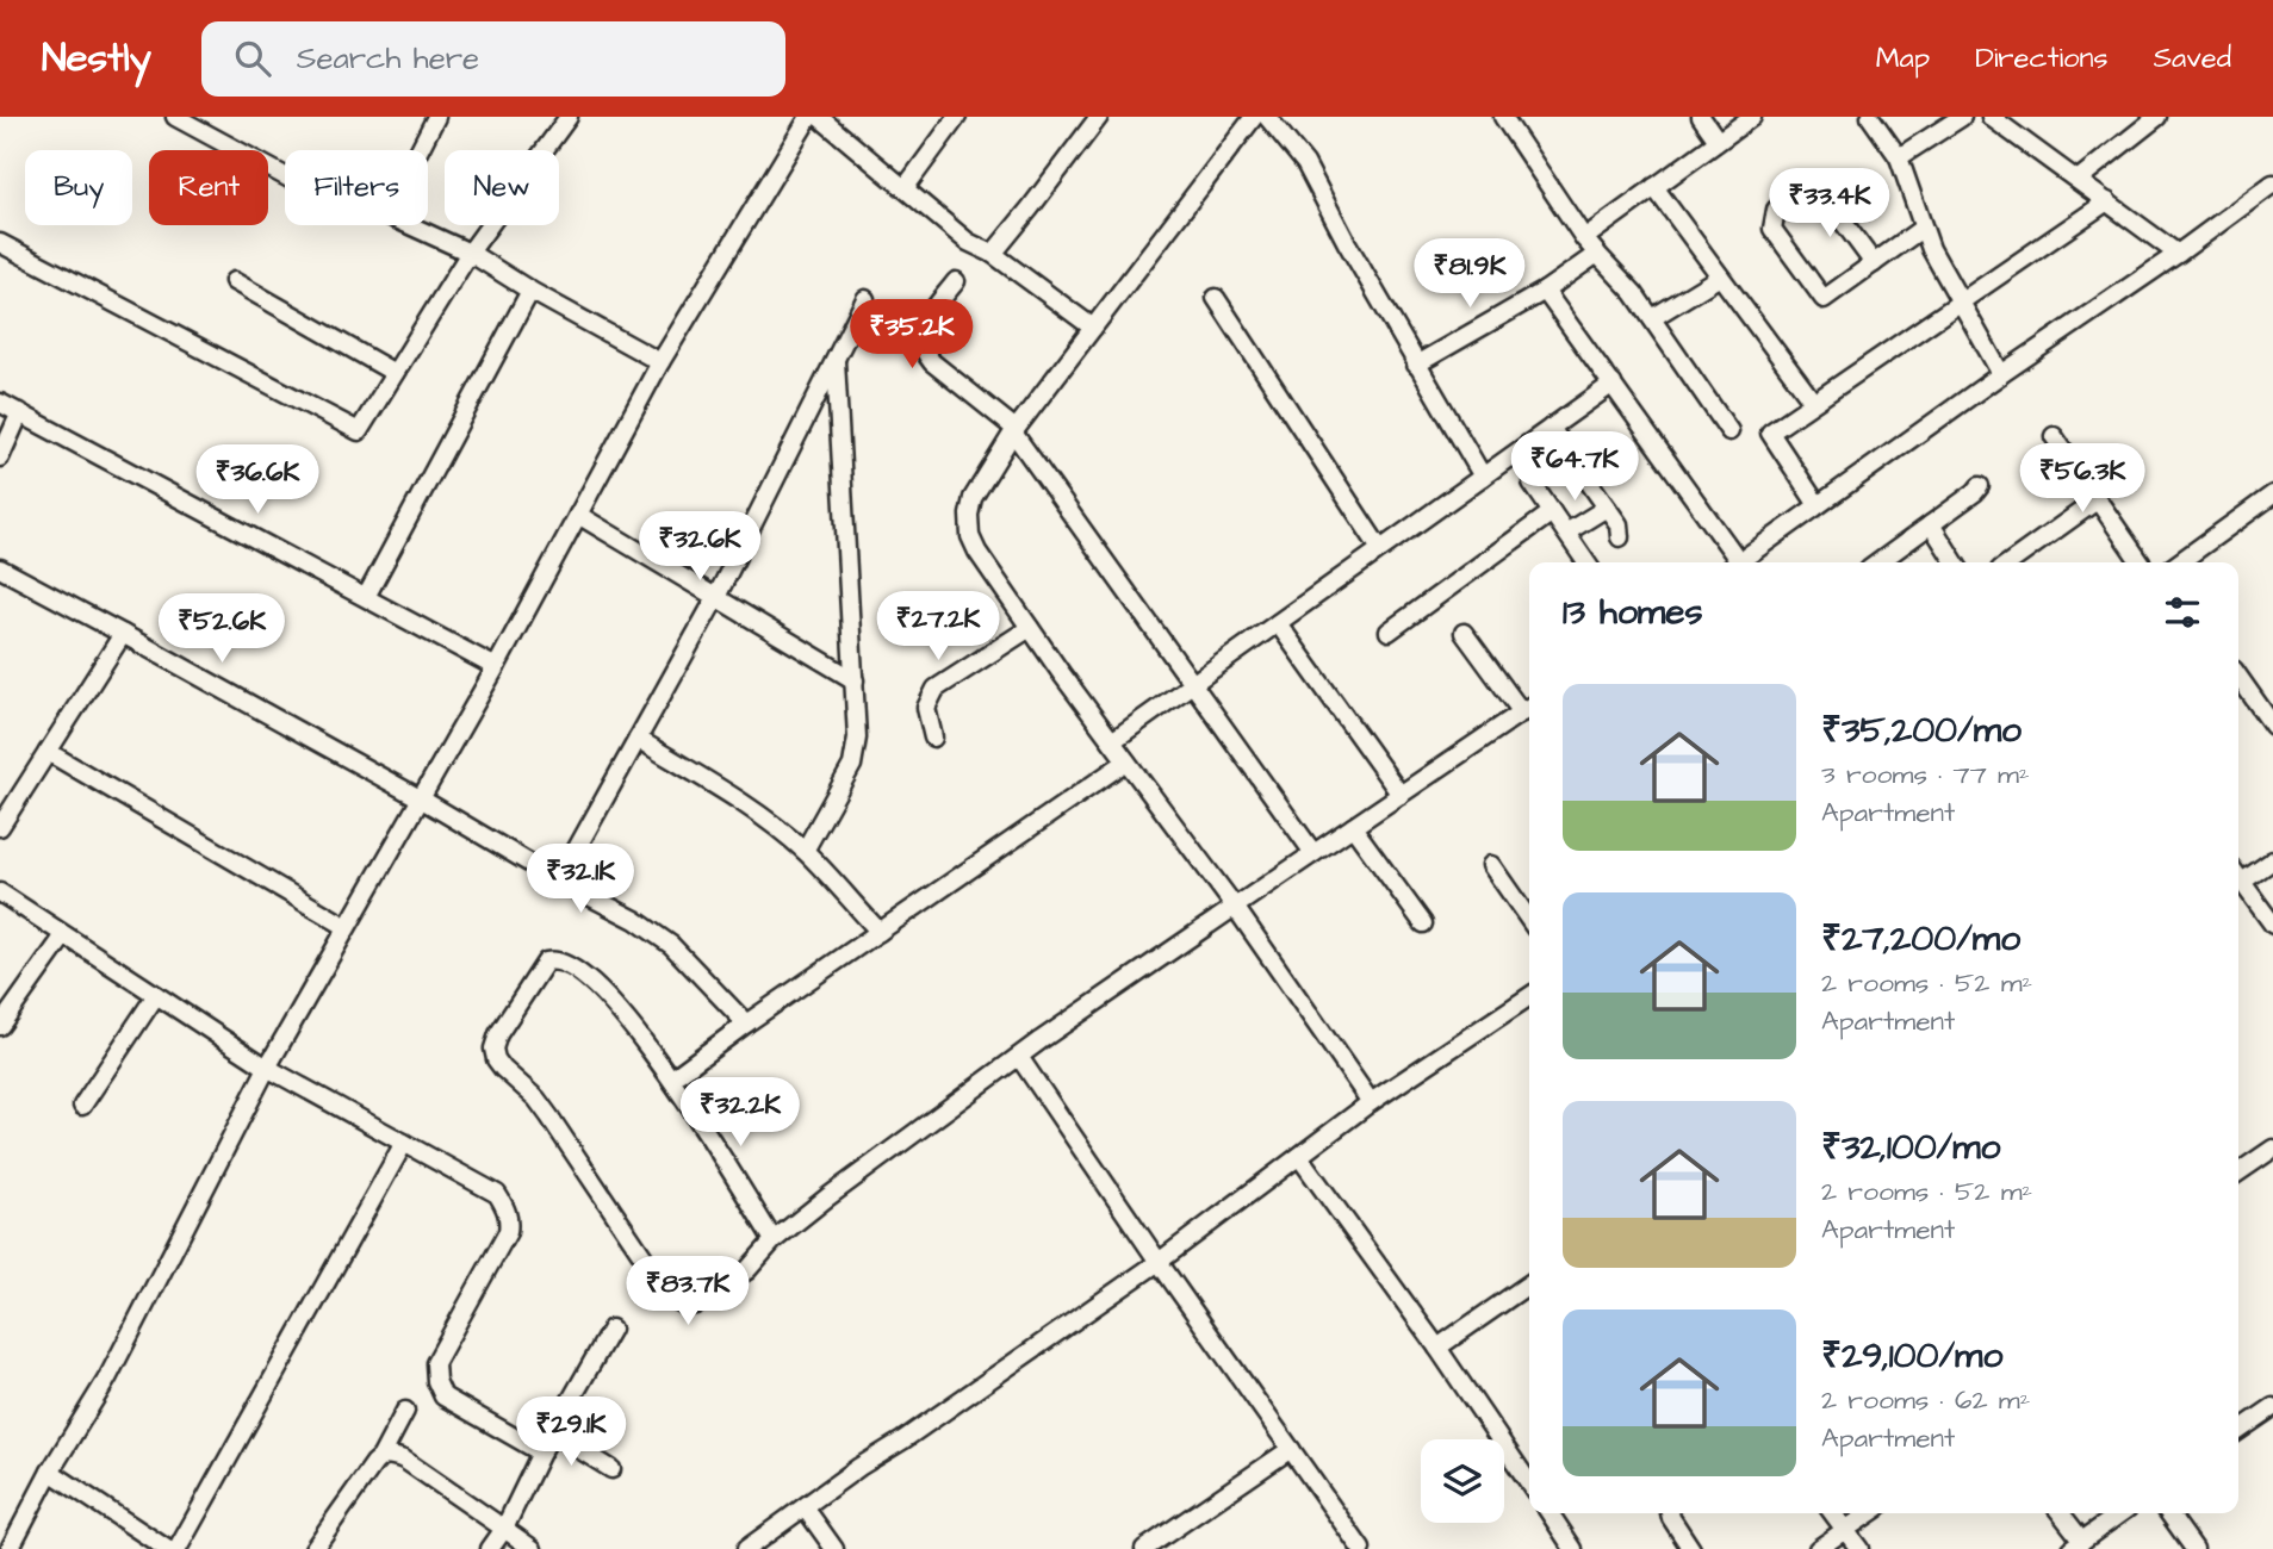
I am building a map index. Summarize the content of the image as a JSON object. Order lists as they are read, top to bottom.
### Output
{
  "page": {
    "header": "Nestly",
    "search": "Search here",
    "nav": ["Map", "Directions", "Saved"],
    "chip": [
      "Buy",
      "Rent",
      "Filters",
      "New"
    ],
    "price": [
      "₹33.4K",
      "₹81.9K",
      "₹35.2K",
      "₹64.7K",
      "₹56.3K",
      "₹36.6K",
      "₹32.6K",
      "₹27.2K",
      "₹52.6K",
      "₹32.1K",
      "₹32.2K",
      "₹83.7K",
      "₹29.1K"
    ],
    "heading": "13 homes",
    "list": [
      {
        "name": "₹35,200/mo",
        "note": "3 rooms · 77 m² · Apartment"
      },
      {
        "name": "₹27,200/mo",
        "note": "2 rooms · 52 m² · Apartment"
      },
      {
        "name": "₹32,100/mo",
        "note": "2 rooms · 52 m² · Apartment"
      },
      {
        "name": "₹29,100/mo",
        "note": "2 rooms · 62 m² · Apartment"
      }
    ]
  }
}
